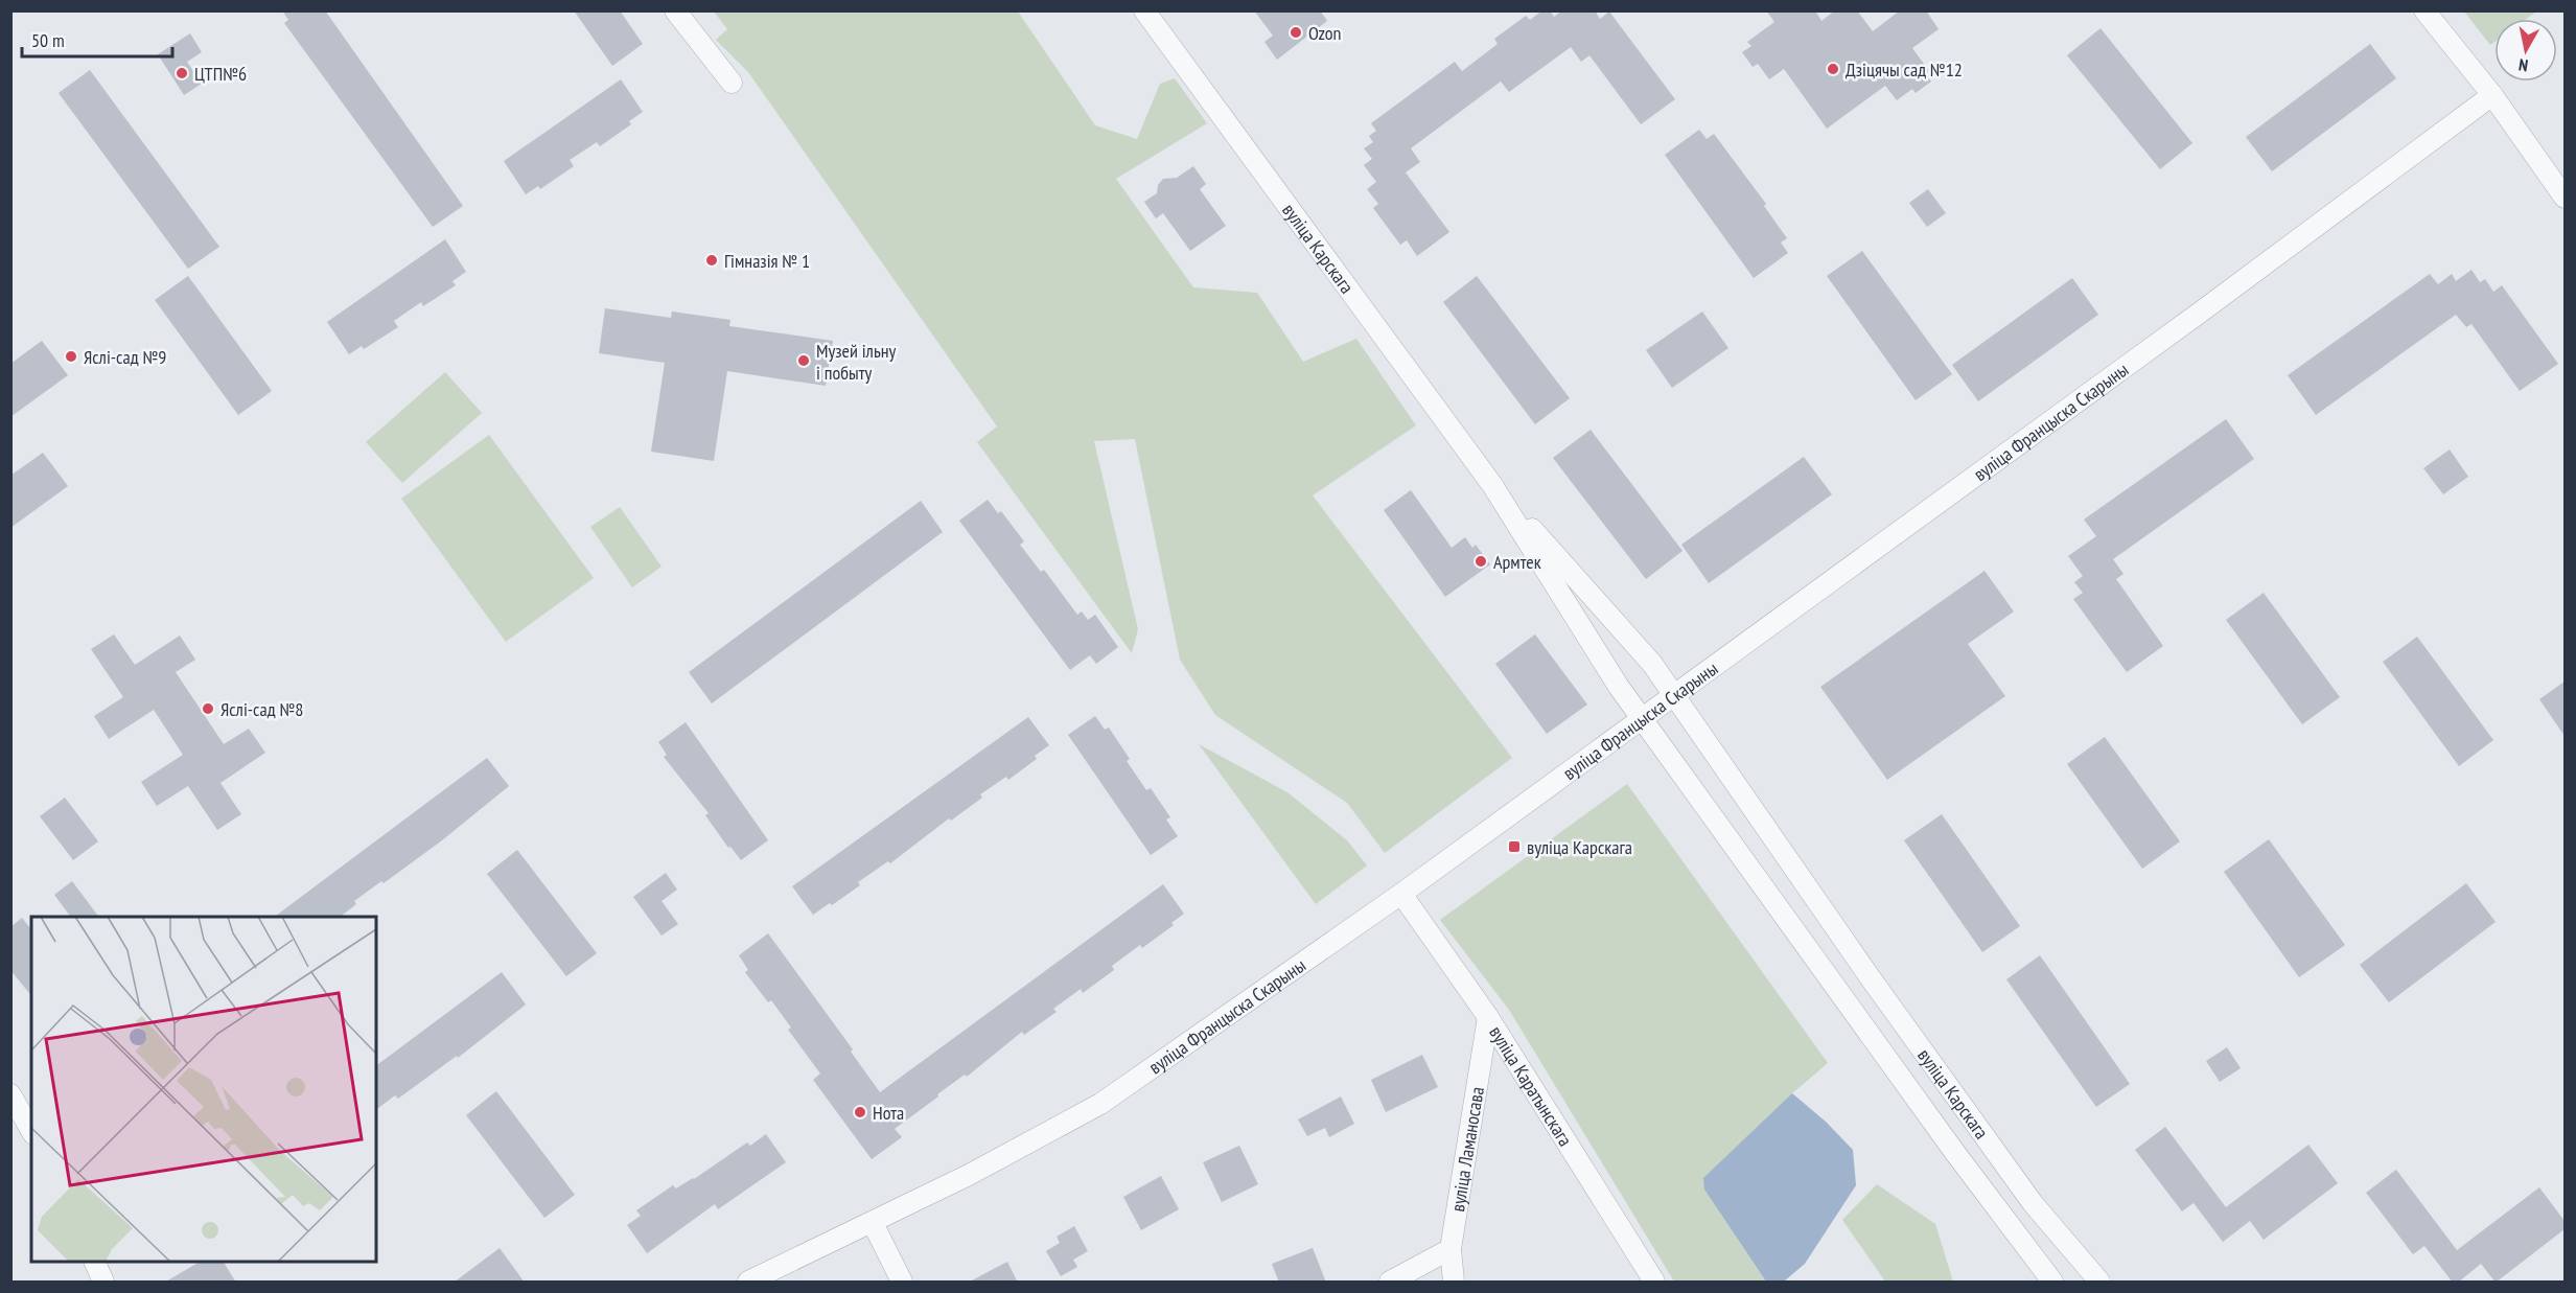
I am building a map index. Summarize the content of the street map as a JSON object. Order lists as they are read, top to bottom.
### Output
{
  "streets": {
    "street": [
      "вуліца Карскага",
      "вуліца Францыска Скарыны",
      "вуліца Каратынскага",
      "вуліца Ламаносава"
    ]
  },
  "crossings": [
    ["вуліца Карскага", "вуліца Францыска Скарыны"],
    ["вуліца Францыска Скарыны", "вуліца Каратынскага"],
    ["вуліца Каратынскага", "вуліца Ламаносава"]
  ],
  "places": {
    "other": [
      "Ozon",
      "Дзіцячы сад №12",
      "ЦТП№6",
      "Гімназія № 1",
      "Яслі-сад №9",
      "Музей ільну і побыту",
      "Армтек",
      "Яслі-сад №8",
      "Нота"
    ],
    "transit": ["вуліца Карскага"]
  },
  "scale_bar": "50 m",
  "north": "bottom"
}
